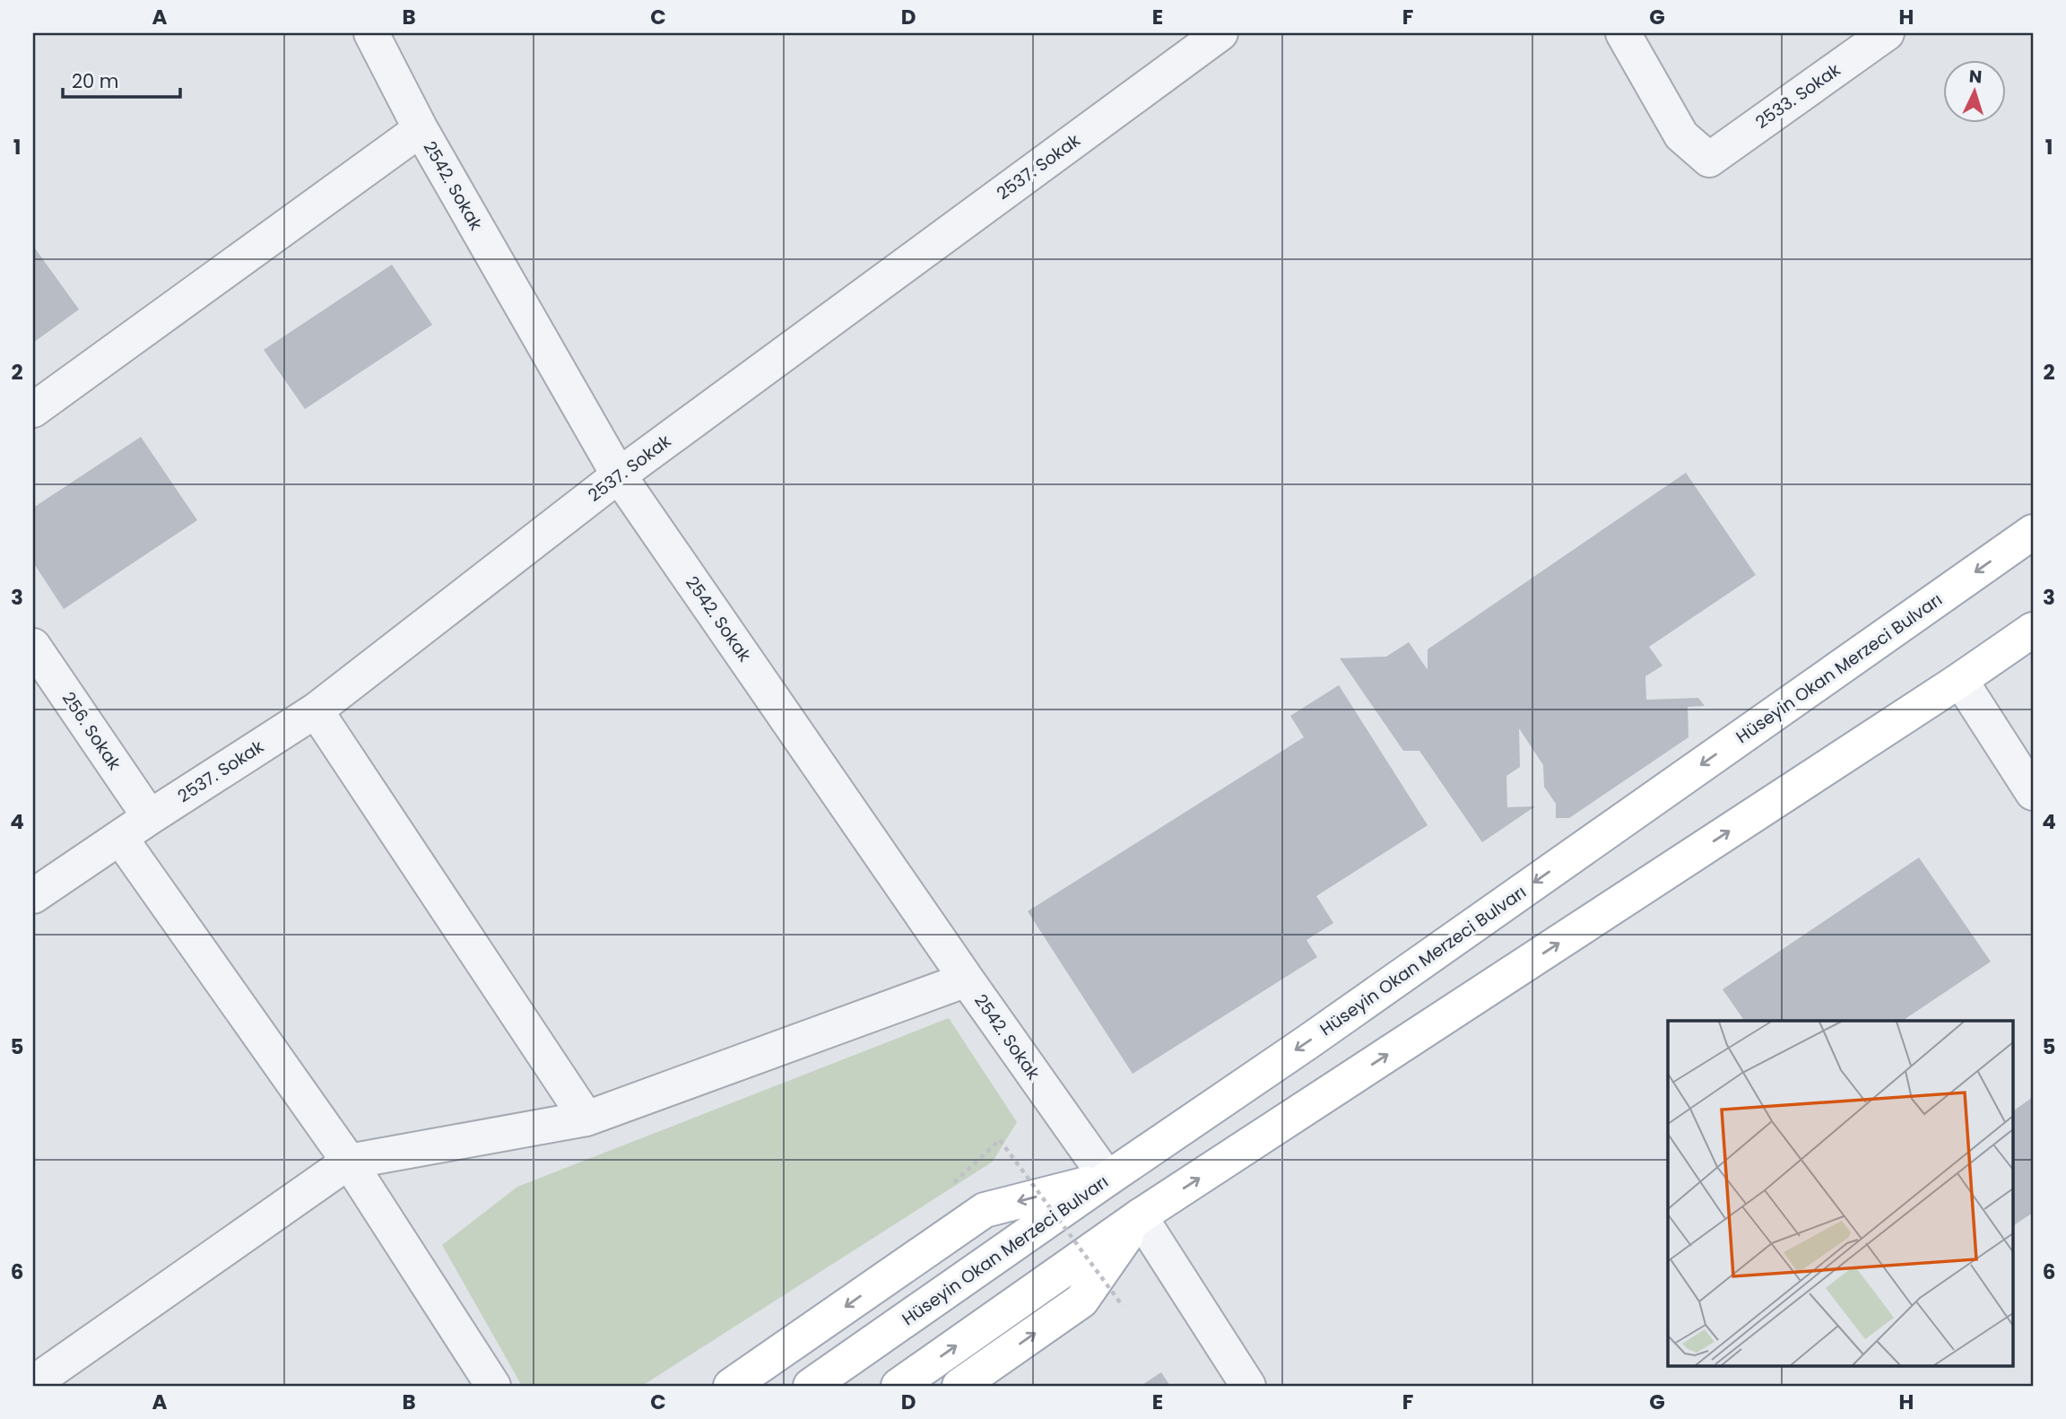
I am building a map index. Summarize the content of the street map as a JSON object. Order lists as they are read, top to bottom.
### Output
{
  "streets": {
    "main road": ["Hüseyin Okan Merzeci Bulvarı"],
    "street": [
      "2533. Sokak",
      "2537. Sokak",
      "2542. Sokak",
      "256. Sokak"
    ]
  },
  "crossings": [
    ["2537. Sokak", "2542. Sokak"],
    ["2537. Sokak", "256. Sokak"],
    ["2542. Sokak", "Hüseyin Okan Merzeci Bulvarı"]
  ],
  "scale_bar": "20 m",
  "north": "top",
  "grid": {
    "columns": [
      "A",
      "B",
      "C",
      "D",
      "E",
      "F",
      "G",
      "H"
    ],
    "rows": [
      "1",
      "2",
      "3",
      "4",
      "5",
      "6"
    ]
  }
}
